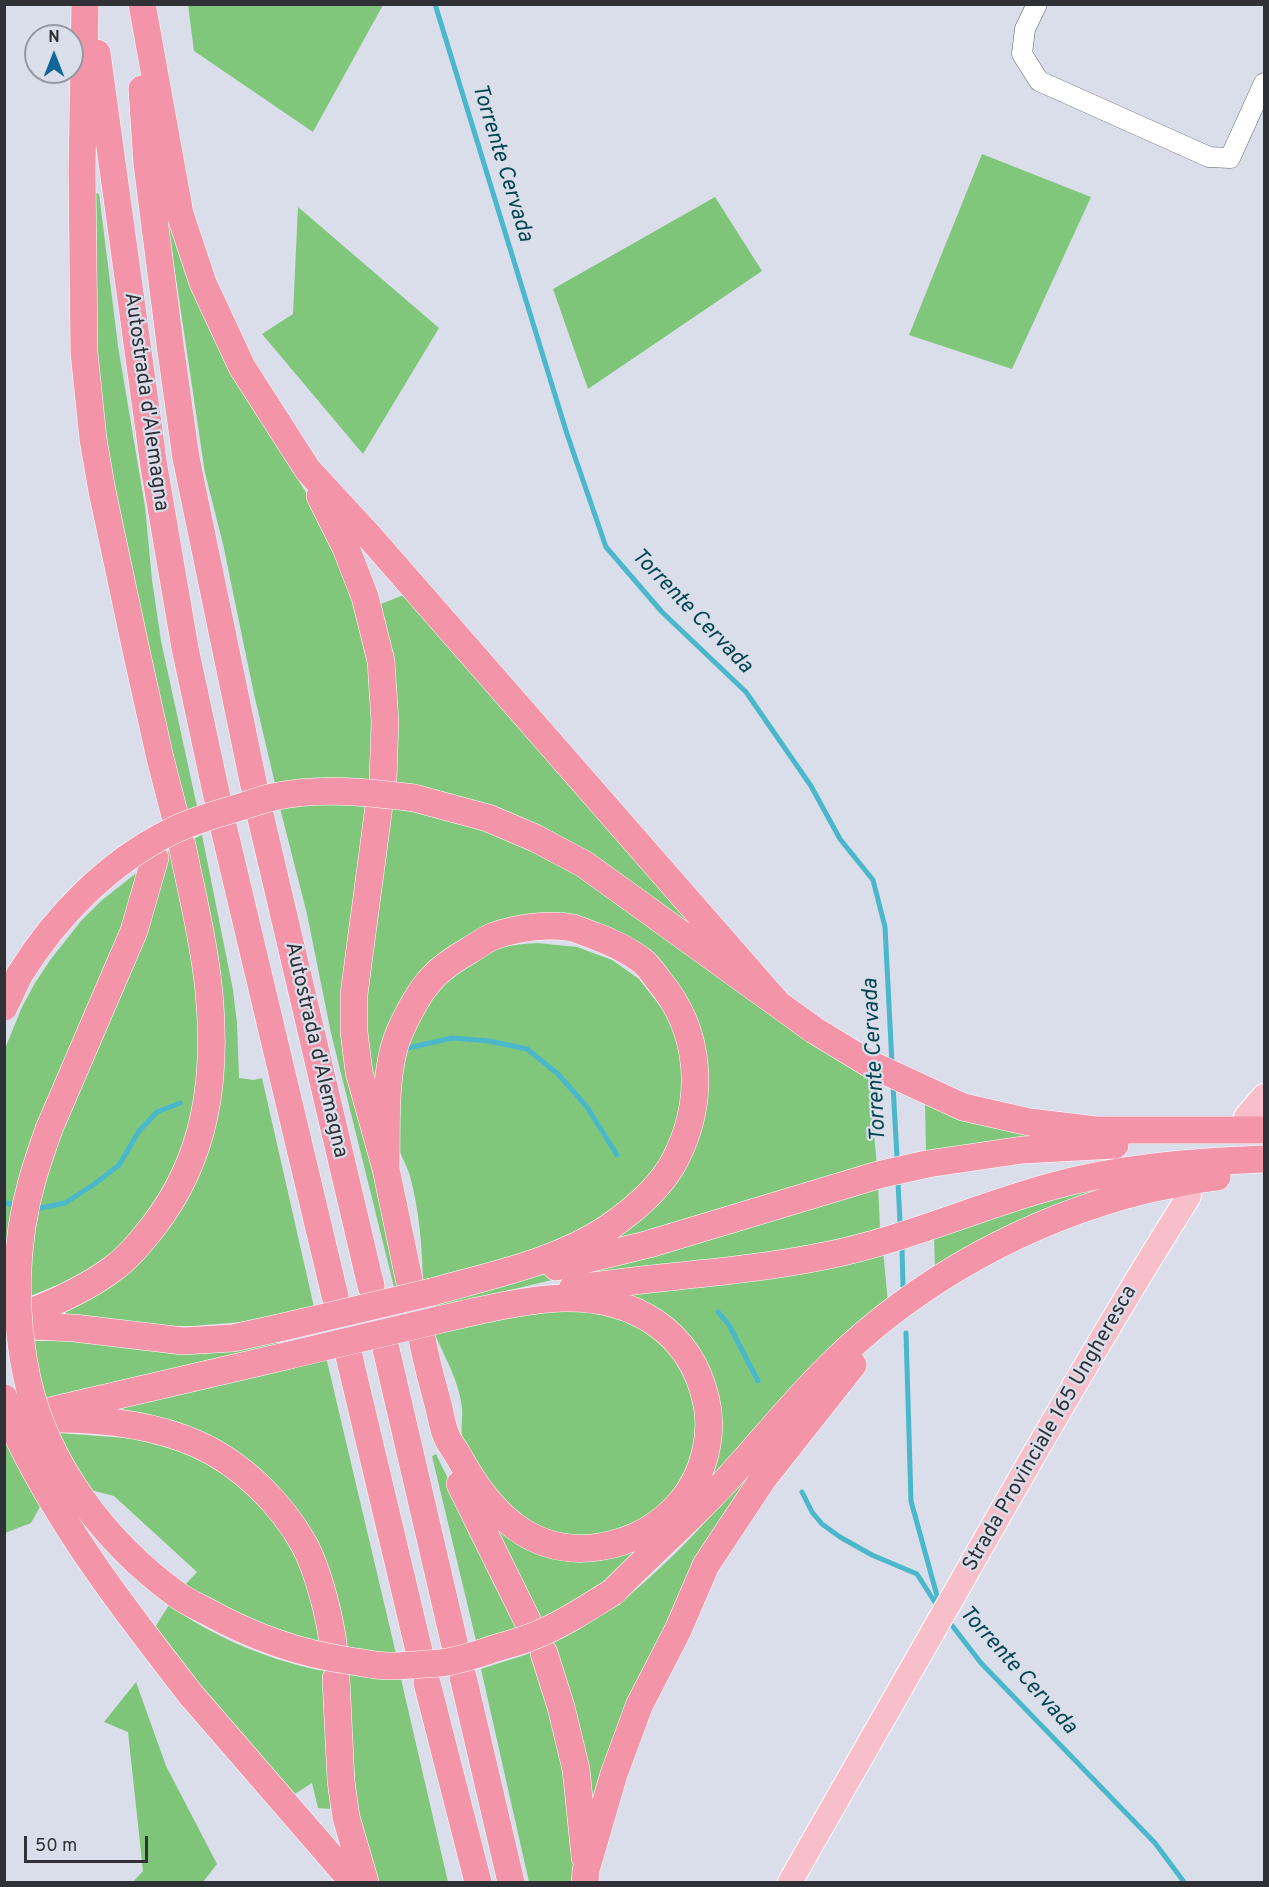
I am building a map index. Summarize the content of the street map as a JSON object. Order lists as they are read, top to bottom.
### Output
{
  "streets": {
    "highway": ["Autostrada d'Alemagna"],
    "main road": ["Strada Provinciale 165 Ungheresca"]
  },
  "water": ["Torrente Cervada"],
  "scale_bar": "50 m",
  "north": "top"
}
